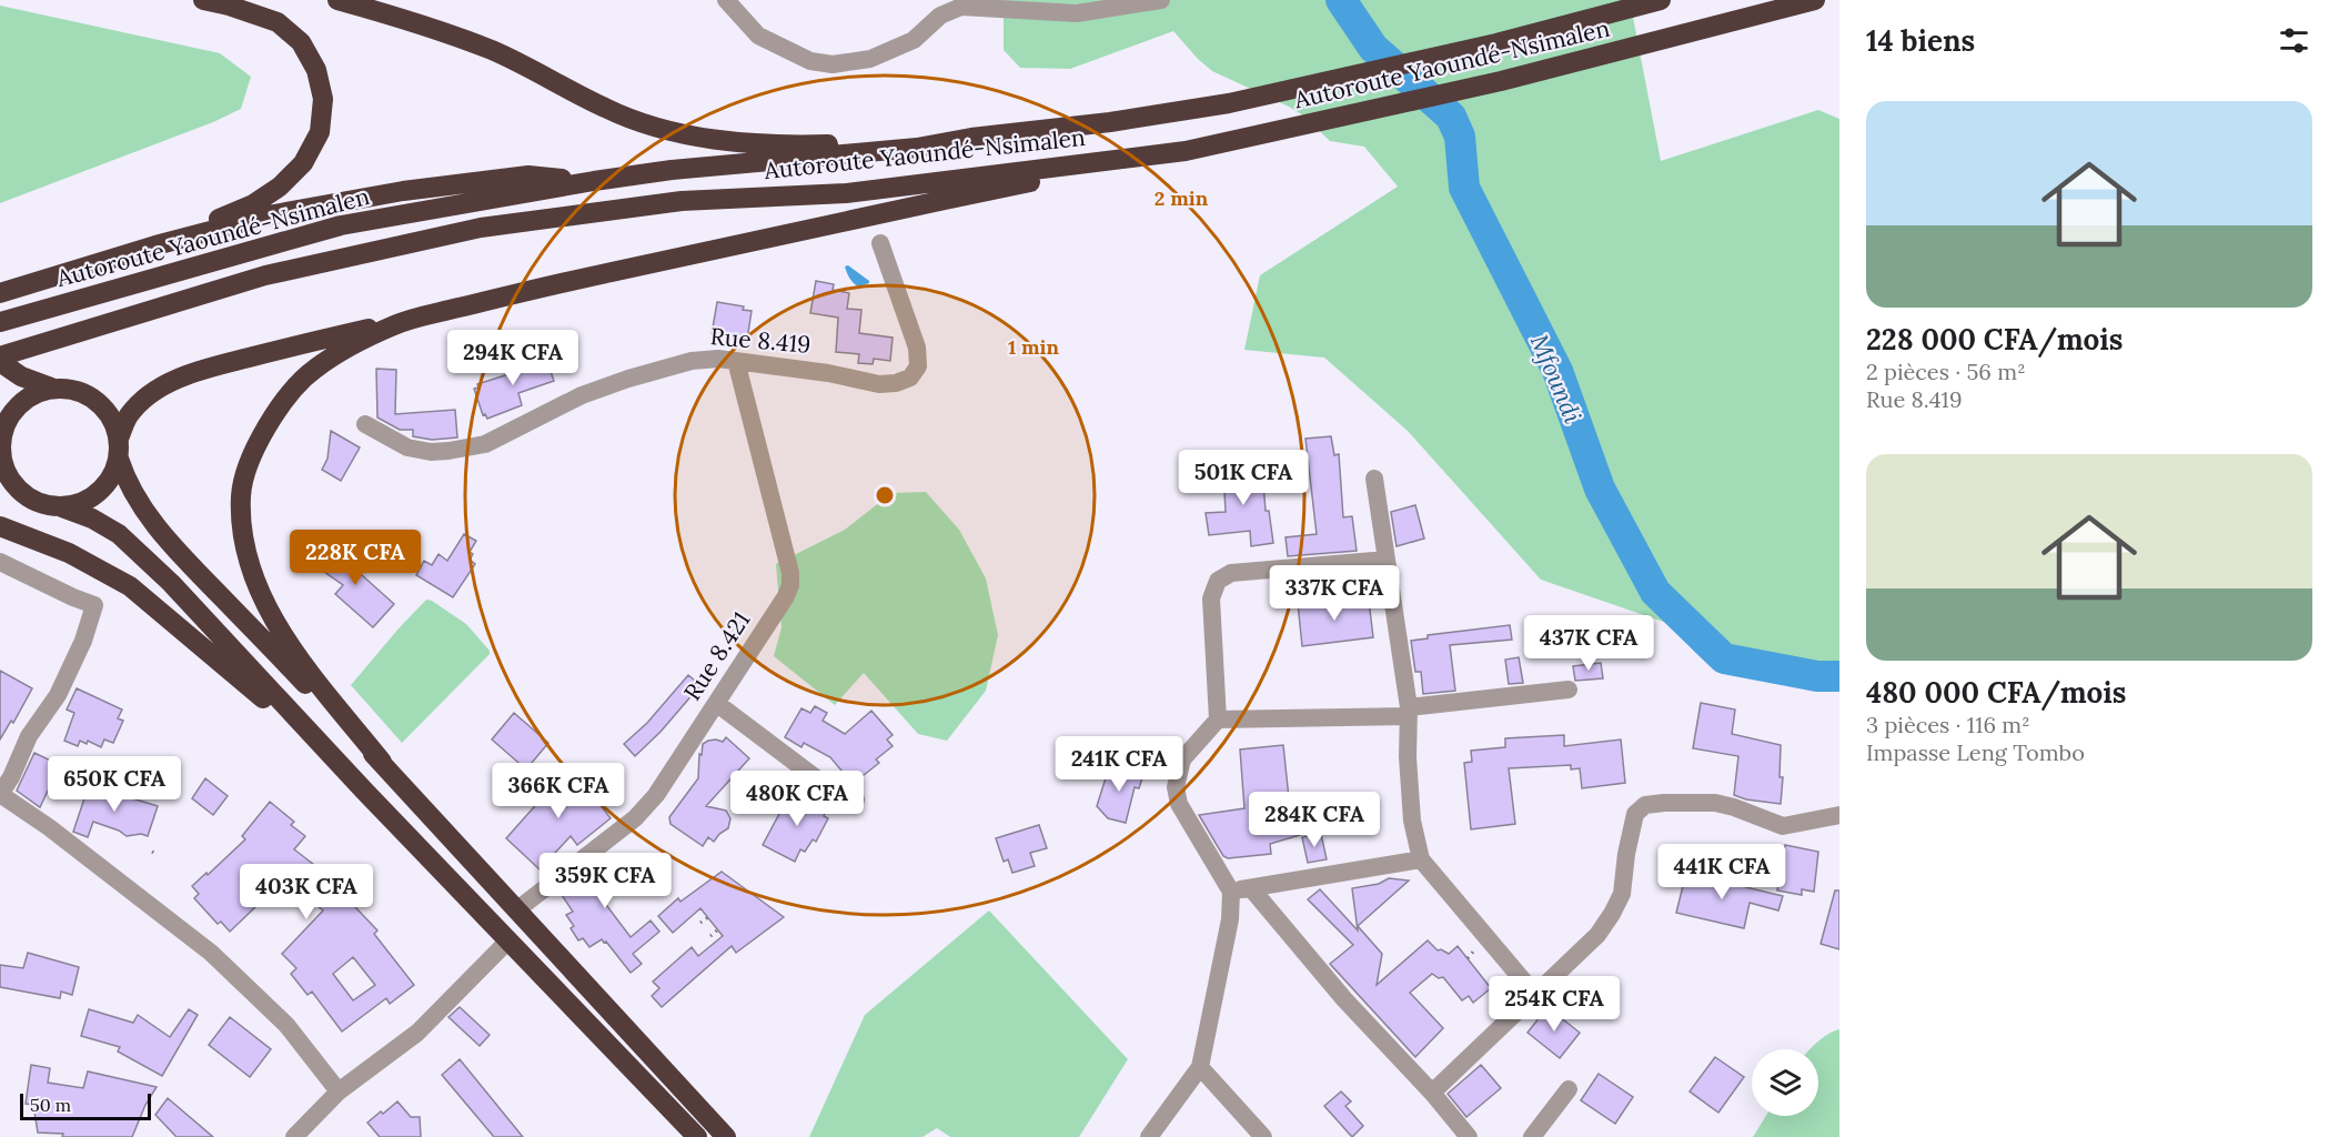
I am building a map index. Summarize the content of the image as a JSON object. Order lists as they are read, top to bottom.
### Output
{
  "streets": {
    "highway": ["Autoroute Yaoundé-Nsimalen"],
    "street": ["Rue 8.419", "Rue 8.421"]
  },
  "crossings": [
    ["Rue 8.419", "Rue 8.421"]
  ],
  "water": ["Mfoundi"],
  "scale_bar": "50 m",
  "page": {
    "heading": "14 biens",
    "list": [
      {
        "name": "228 000 CFA/mois",
        "note": "2 pièces · 56 m² · Rue 8.419"
      },
      {
        "name": "480 000 CFA/mois",
        "note": "3 pièces · 116 m² · Impasse Leng Tombo"
      }
    ],
    "price": [
      "294K CFA",
      "501K CFA",
      "228K CFA",
      "337K CFA",
      "437K CFA",
      "241K CFA",
      "650K CFA",
      "366K CFA",
      "480K CFA",
      "284K CFA",
      "441K CFA",
      "359K CFA",
      "403K CFA",
      "254K CFA"
    ],
    "scale": "50 m"
  },
  "rings": ["2 min", "1 min"]
}
